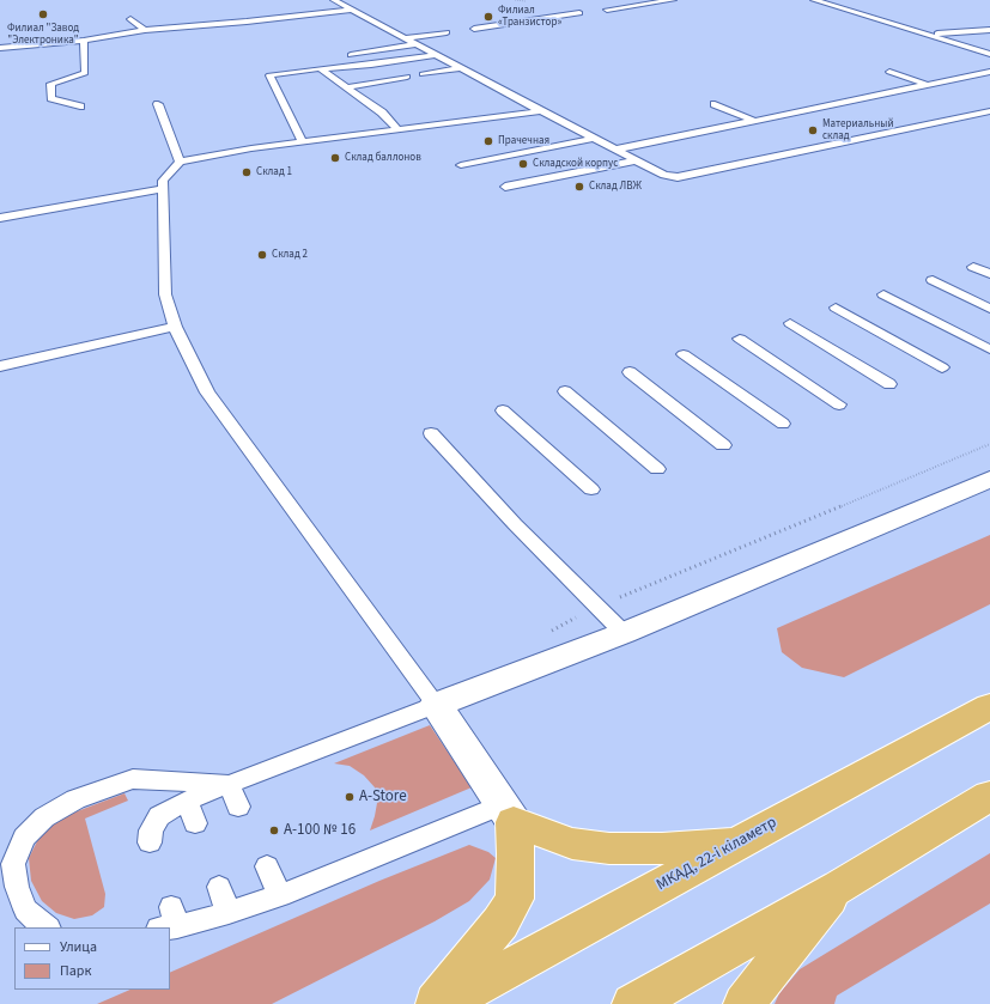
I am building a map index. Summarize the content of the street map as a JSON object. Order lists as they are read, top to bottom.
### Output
{
  "streets": {
    "highway": ["МКАД, 22-і кіламетр"]
  },
  "places": [
    "Филиал \"Завод \"Электроника\"",
    "Филиал «Транзистор»",
    "Материальный склад",
    "Прачечная",
    "Склад баллонов",
    "Складской корпус",
    "Склад 1",
    "Склад ЛВЖ",
    "Склад 2",
    "A-Store",
    "А-100 № 16"
  ],
  "legend": ["Улица", "Парк"]
}
